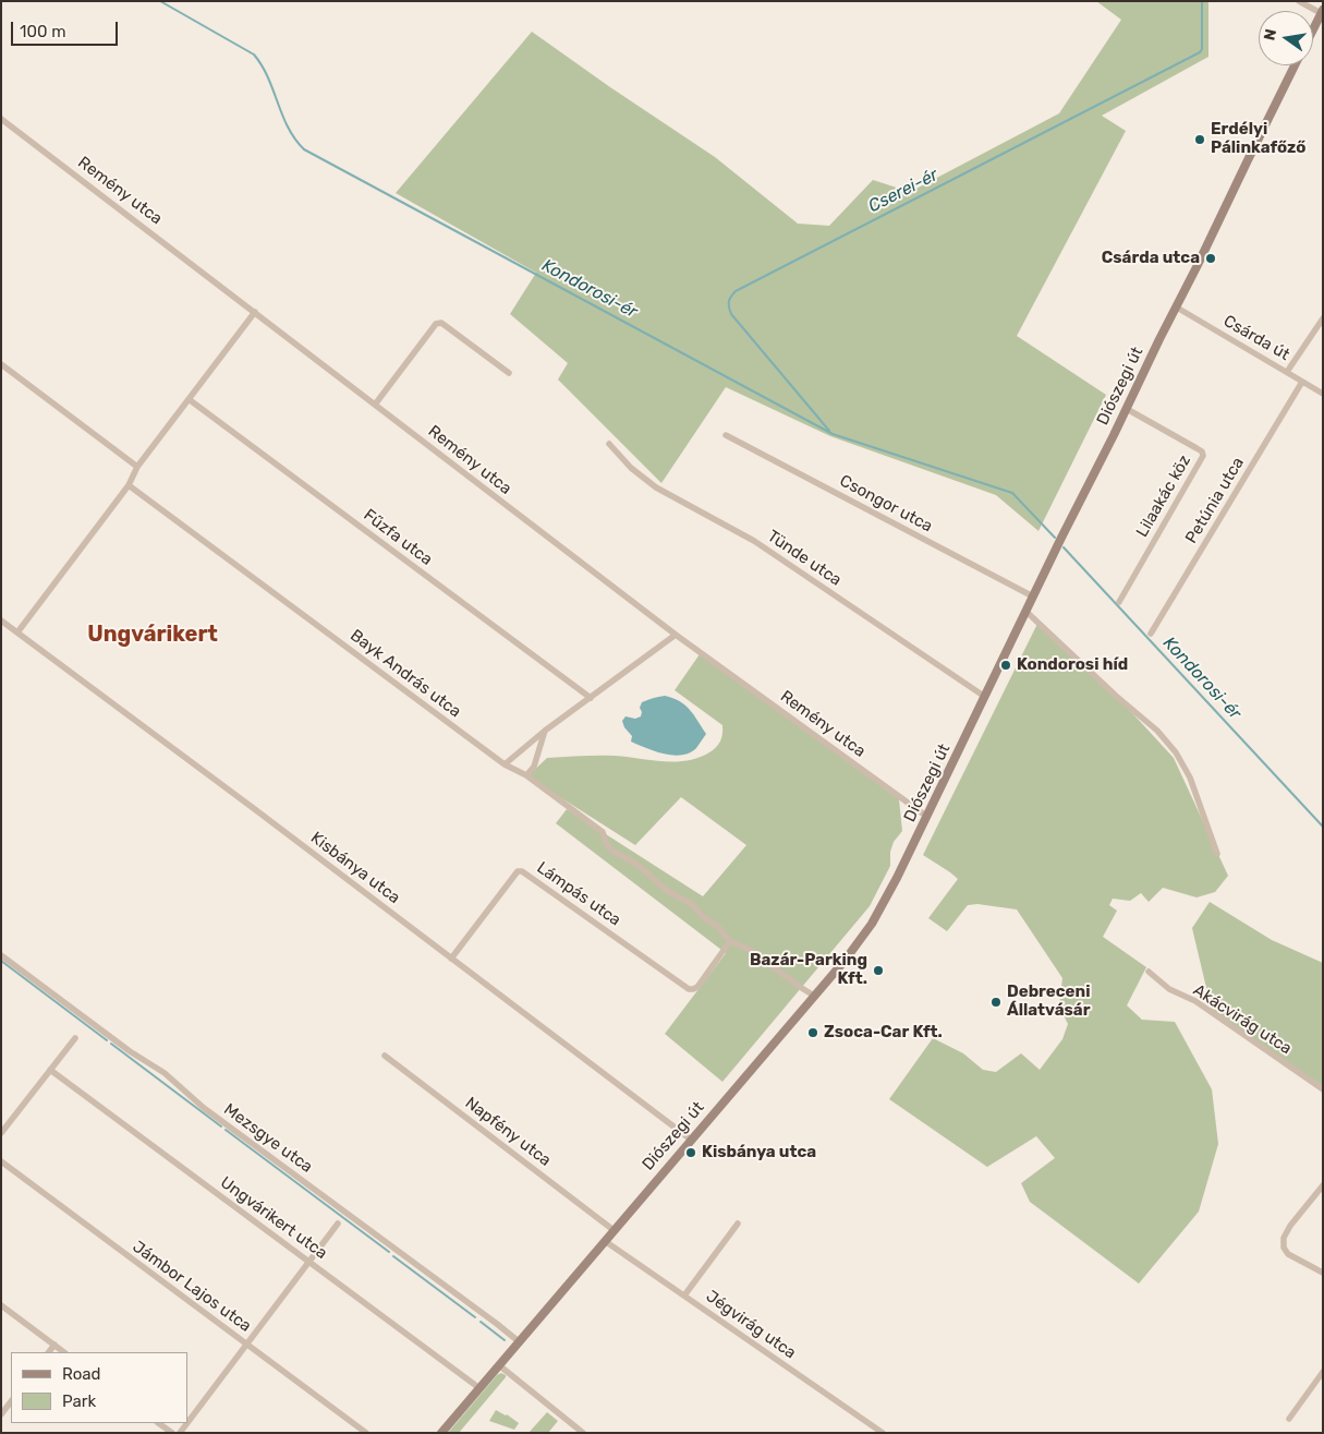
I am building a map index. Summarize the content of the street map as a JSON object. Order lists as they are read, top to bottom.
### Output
{
  "streets": {
    "main road": ["Diószegi út"],
    "street": [
      "Remény utca",
      "Csárda út",
      "Lilaakác köz",
      "Petúnia utca",
      "Csongor utca",
      "Fűzfa utca",
      "Tünde utca",
      "Bayk András utca",
      "Kisbánya utca",
      "Lámpás utca",
      "Akácvirág utca",
      "Napfény utca",
      "Mezsgye utca",
      "Ungvárikert utca",
      "Jámbor Lajos utca",
      "Jégvirág utca"
    ]
  },
  "crossings": [
    ["Remény utca", "Diószegi út"],
    ["Csárda út", "Diószegi út"],
    ["Csárda út", "Petúnia utca"],
    ["Diószegi út", "Lilaakác köz"],
    ["Diószegi út", "Csongor utca"],
    ["Diószegi út", "Tünde utca"],
    ["Diószegi út", "Bayk András utca"],
    ["Diószegi út", "Kisbánya utca"],
    ["Diószegi út", "Napfény utca"],
    ["Diószegi út", "Mezsgye utca"],
    ["Diószegi út", "Ungvárikert utca"],
    ["Diószegi út", "Jégvirág utca"],
    ["Bayk András utca", "Lámpás utca"],
    ["Kisbánya utca", "Lámpás utca"]
  ],
  "districts": ["Ungvárikert"],
  "water": ["Cserei-ér", "Kondorosi-ér"],
  "places": [
    "Erdélyi Pálinkafőző",
    "Csárda utca",
    "Kondorosi híd",
    "Bazár-Parking Kft.",
    "Debreceni Állatvásár",
    "Zsoca-Car Kft.",
    "Kisbánya utca"
  ],
  "legend": ["Road", "Park"],
  "scale_bar": "100 m",
  "north": "left"
}
